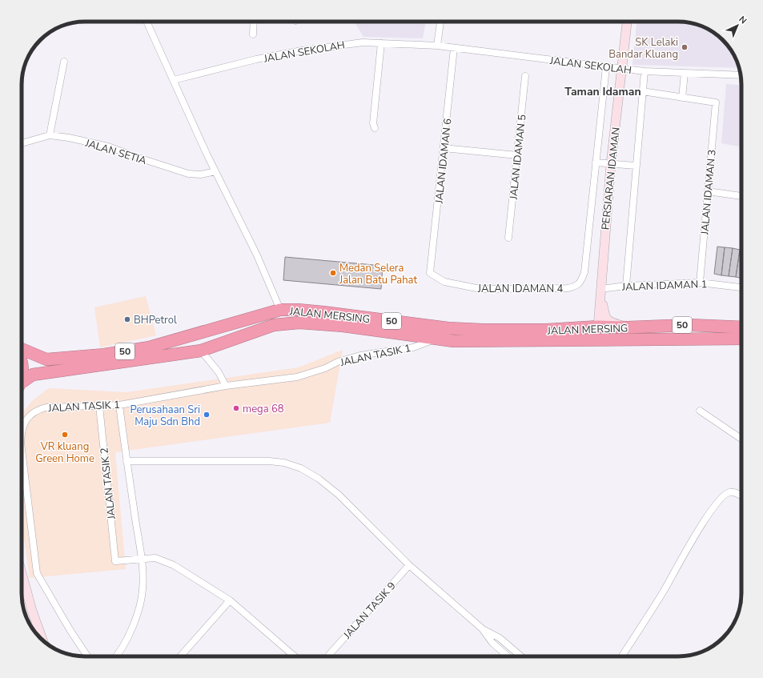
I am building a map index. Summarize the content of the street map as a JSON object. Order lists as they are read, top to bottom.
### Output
{
  "streets": {
    "highway": ["JALAN MERSING", "50"],
    "street": [
      "JALAN SEKOLAH",
      "JALAN SETIA",
      "JALAN IDAMAN 5",
      "JALAN IDAMAN 6",
      "PERSIARAN IDAMAN",
      "JALAN IDAMAN 3",
      "JALAN IDAMAN 1",
      "JALAN IDAMAN 4",
      "JALAN TASIK 1",
      "JALAN TASIK 2",
      "JALAN TASIK 9"
    ]
  },
  "crossings": [
    ["JALAN SEKOLAH", "JALAN IDAMAN 6"],
    ["JALAN SEKOLAH", "PERSIARAN IDAMAN"],
    ["JALAN SEKOLAH", "JALAN IDAMAN 4"],
    ["JALAN IDAMAN 6", "JALAN IDAMAN 4"],
    ["PERSIARAN IDAMAN", "JALAN IDAMAN 1"],
    ["PERSIARAN IDAMAN", "JALAN MERSING"],
    ["JALAN IDAMAN 3", "JALAN IDAMAN 1"],
    ["JALAN TASIK 1", "JALAN TASIK 2"]
  ],
  "districts": ["Taman Idaman"],
  "places": [
    "SK Lelaki Bandar Kluang",
    "Medan Selera Jalan Batu Pahat",
    "BHPetrol",
    "mega 68",
    "Perusahaan Sri Maju Sdn Bhd",
    "VR kluang Green Home"
  ],
  "north": "top right"
}
